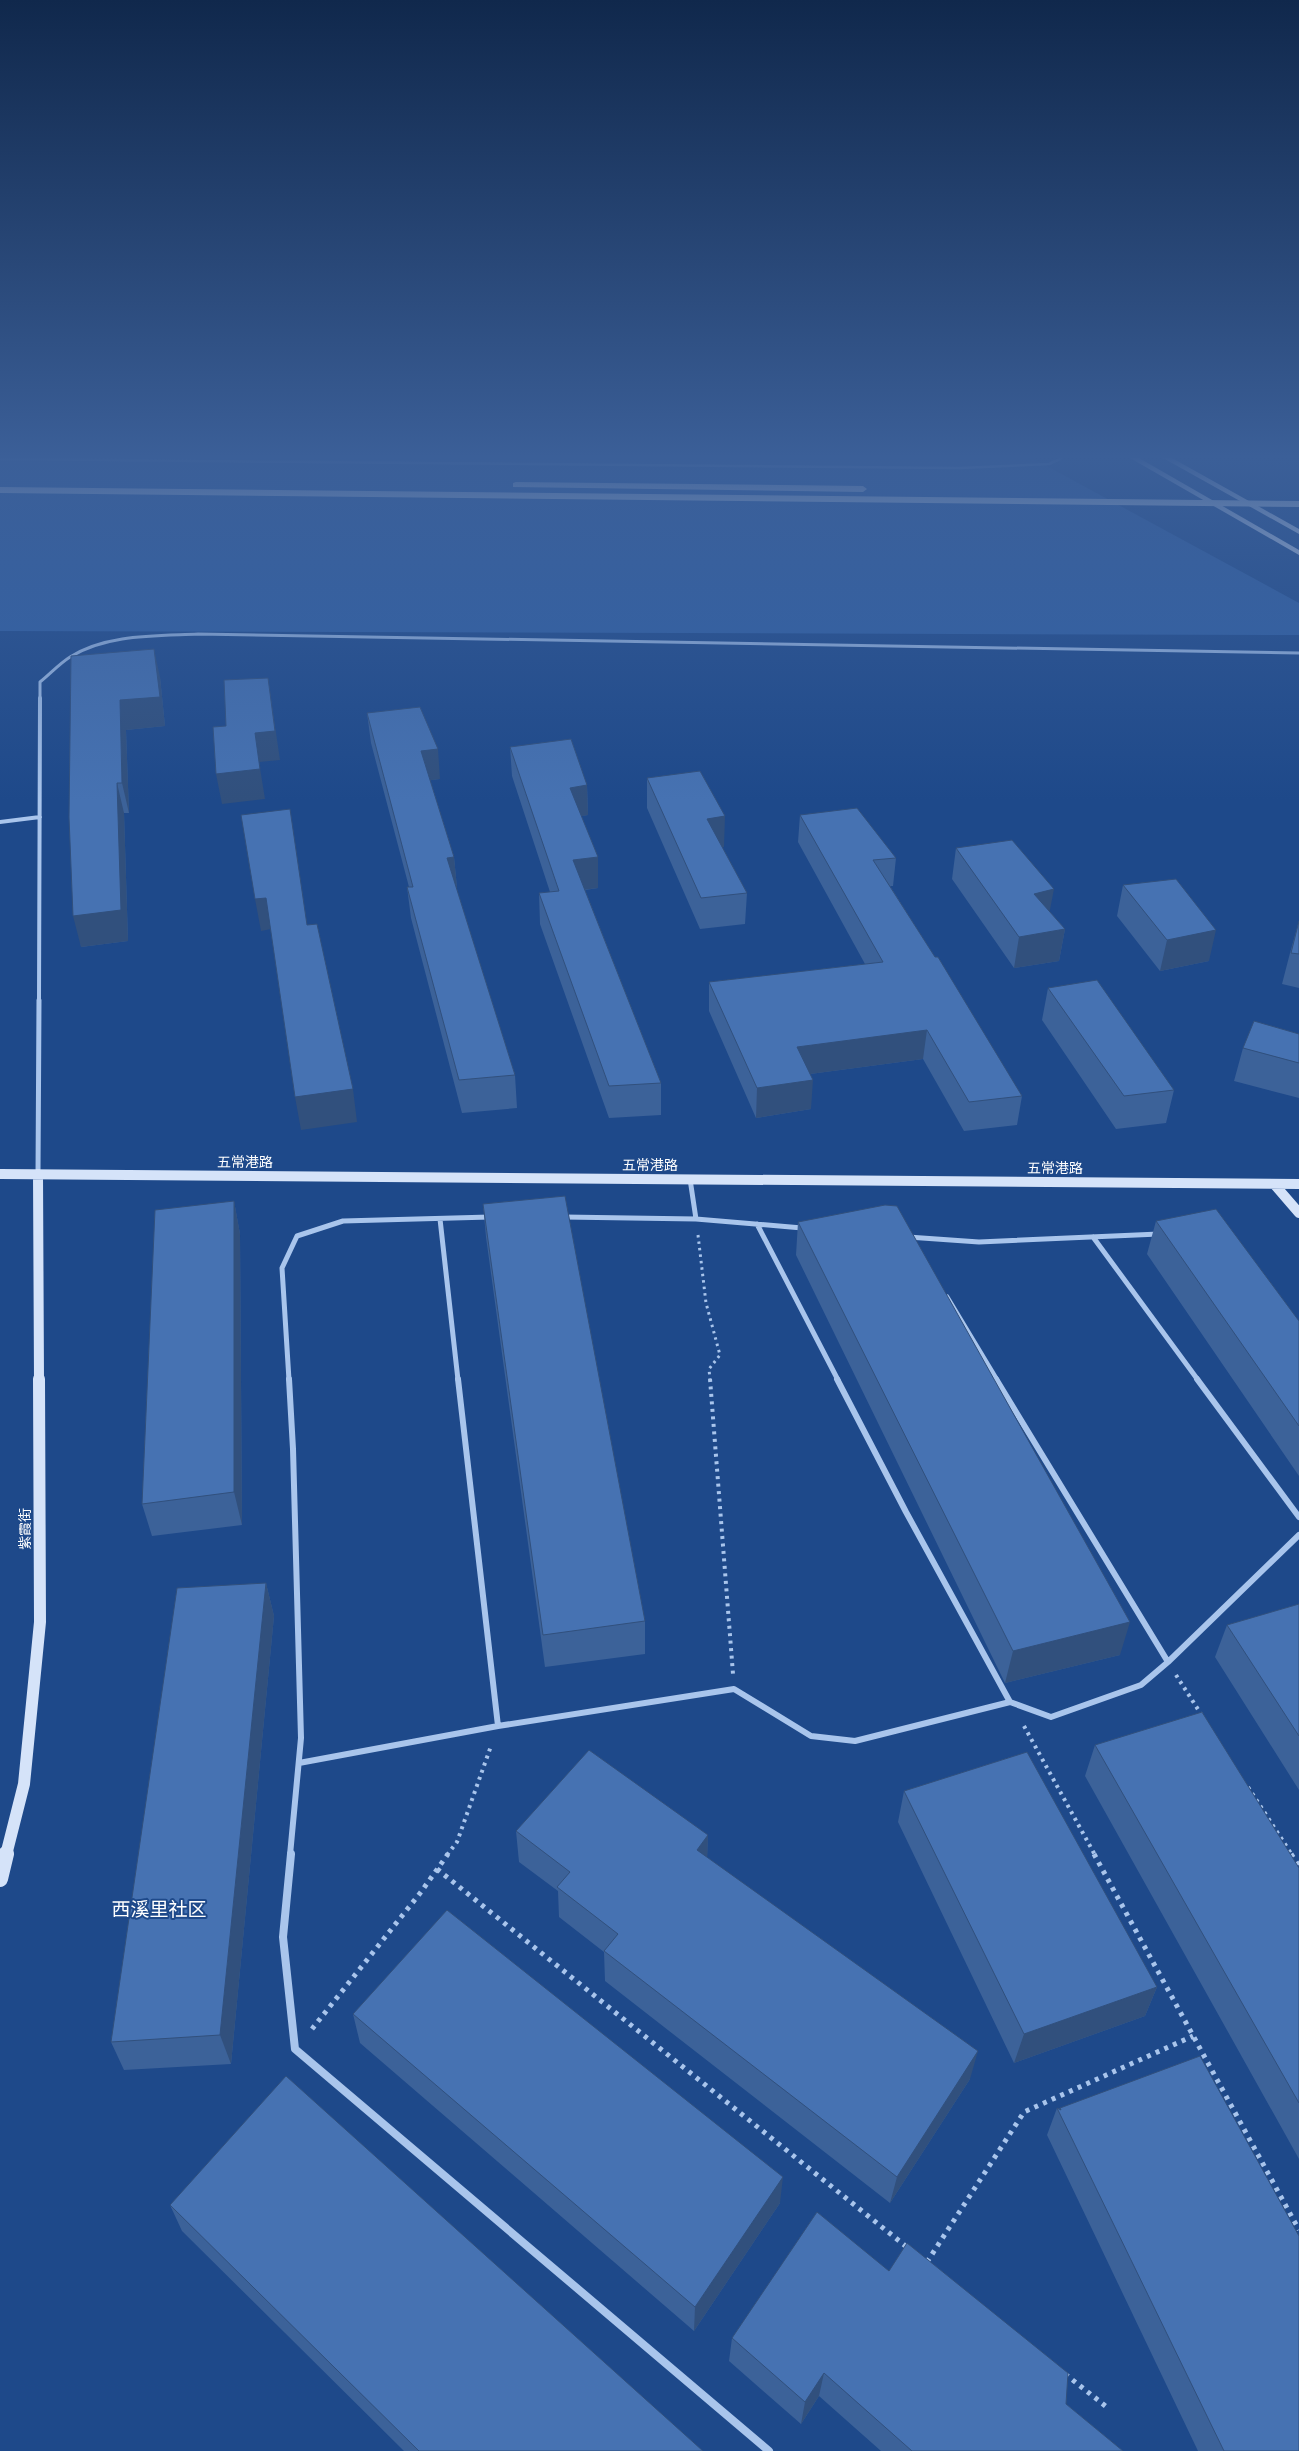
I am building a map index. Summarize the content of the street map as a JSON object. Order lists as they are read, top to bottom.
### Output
{
  "streets": {
    "street": ["五常港路", "紫霞街"]
  },
  "crossings": [
    ["五常港路", "紫霞街"]
  ],
  "districts": ["西溪里社区"]
}
